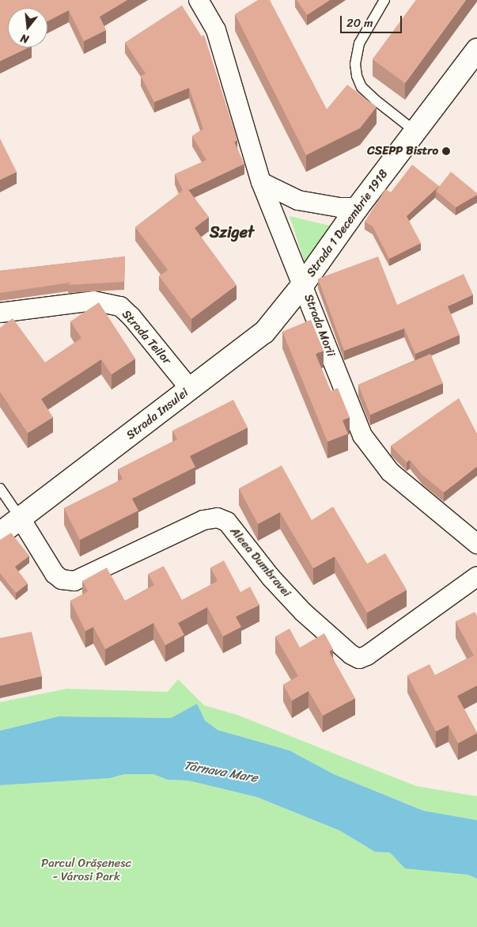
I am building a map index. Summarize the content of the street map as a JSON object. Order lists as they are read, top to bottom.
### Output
{
  "streets": {
    "main road": ["Strada 1 Decembrie 1918", "Strada Insulei"],
    "street": ["Strada Morii", "Strada Teilor", "Aleea Dumbravei"]
  },
  "crossings": [
    ["Strada 1 Decembrie 1918", "Strada Morii"],
    ["Strada 1 Decembrie 1918", "Strada Insulei"],
    ["Strada Morii", "Strada Insulei"],
    ["Strada Teilor", "Strada Insulei"],
    ["Strada Insulei", "Aleea Dumbravei"]
  ],
  "districts": ["Sziget"],
  "water": ["Târnava Mare"],
  "parks": ["Parcul Orășenesc - Városi Park"],
  "places": ["CSEPP Bistro"],
  "scale_bar": "20 m",
  "north": "bottom"
}
